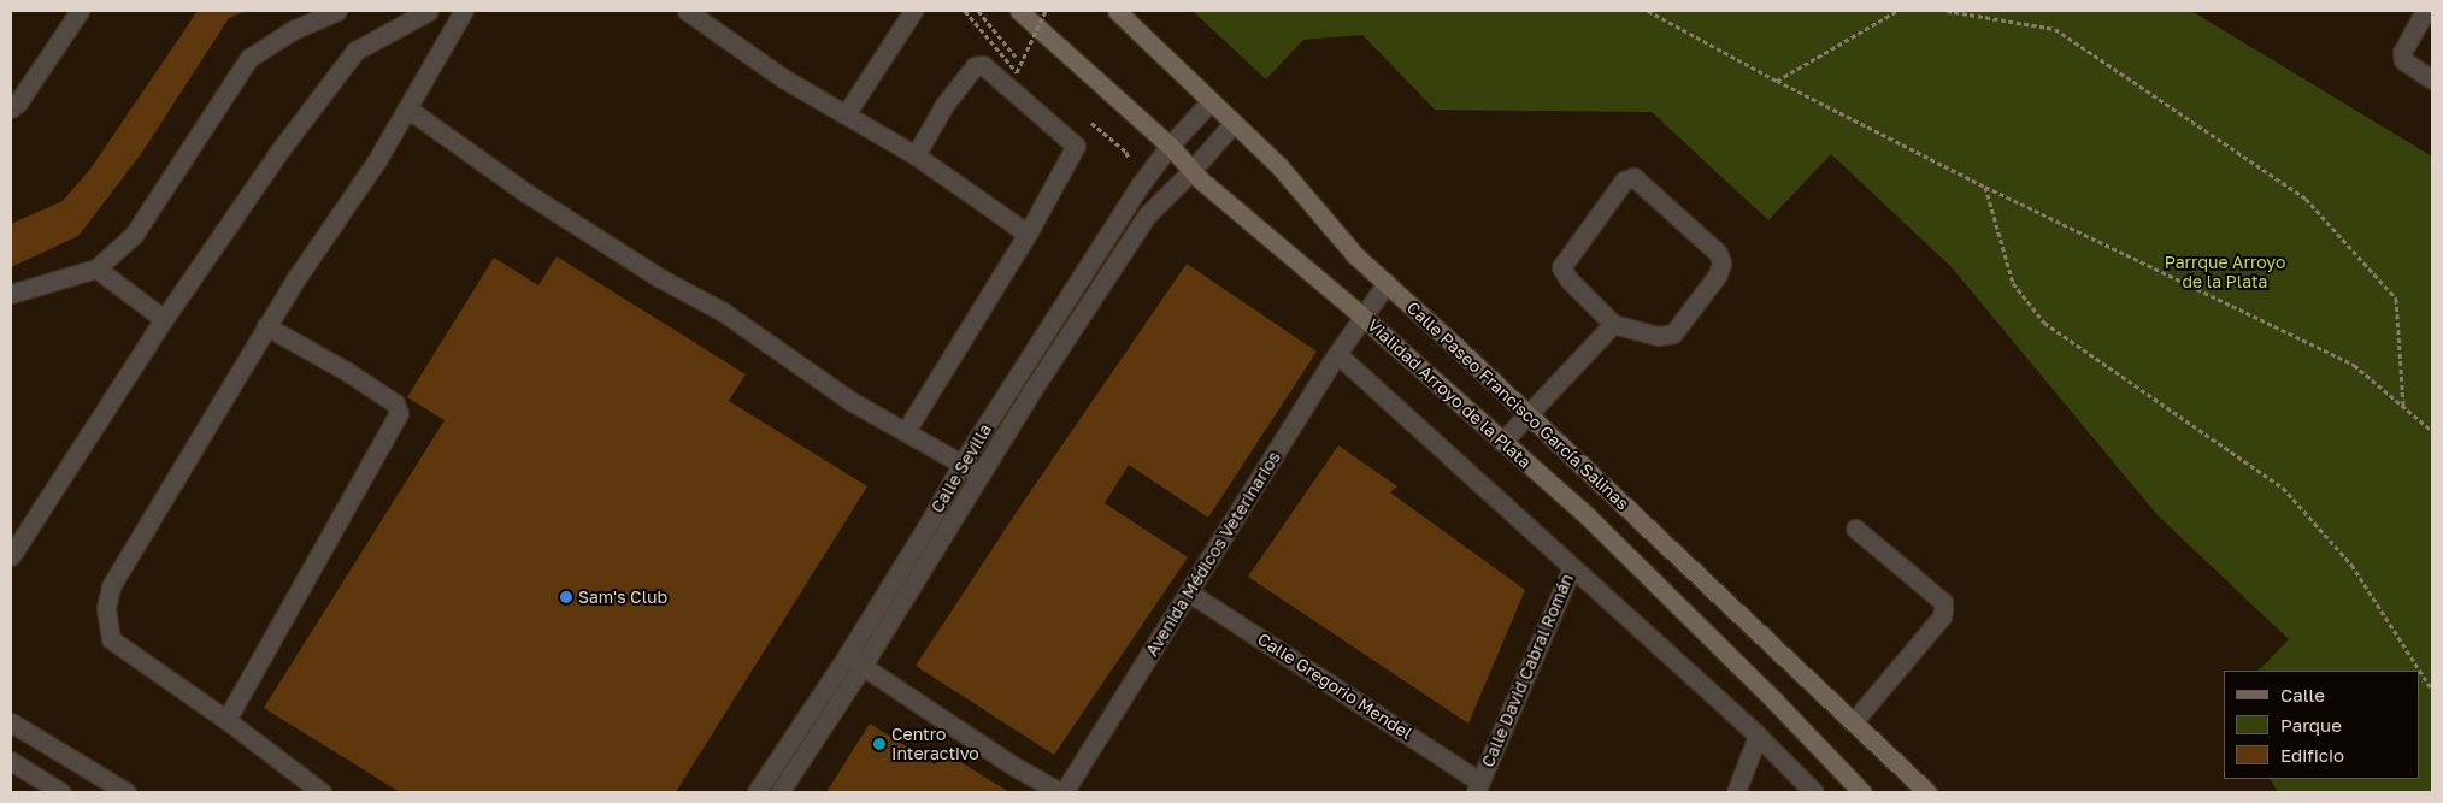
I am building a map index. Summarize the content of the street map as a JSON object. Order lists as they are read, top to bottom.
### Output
{
  "streets": {
    "main road": ["Vialidad Arroyo de la Plata", "Calle Paseo Francisco García Salinas"],
    "street": [
      "Calle Sevilla",
      "Avenida Médicos Veterinarios",
      "Calle David Cabral Román",
      "Calle Gregorio Mendel"
    ]
  },
  "crossings": [
    ["Vialidad Arroyo de la Plata", "Calle Sevilla"],
    ["Vialidad Arroyo de la Plata", "Avenida Médicos Veterinarios"],
    ["Calle Paseo Francisco García Salinas", "Calle Sevilla"],
    ["Calle Paseo Francisco García Salinas", "Avenida Médicos Veterinarios"],
    ["Avenida Médicos Veterinarios", "Calle David Cabral Román"],
    ["Avenida Médicos Veterinarios", "Calle Gregorio Mendel"],
    ["Calle David Cabral Román", "Calle Gregorio Mendel"]
  ],
  "parks": ["Parrque Arroyo de la Plata"],
  "places": ["Sam's Club", "Centro Interactivo"],
  "legend": ["Calle", "Parque", "Edificio"]
}
